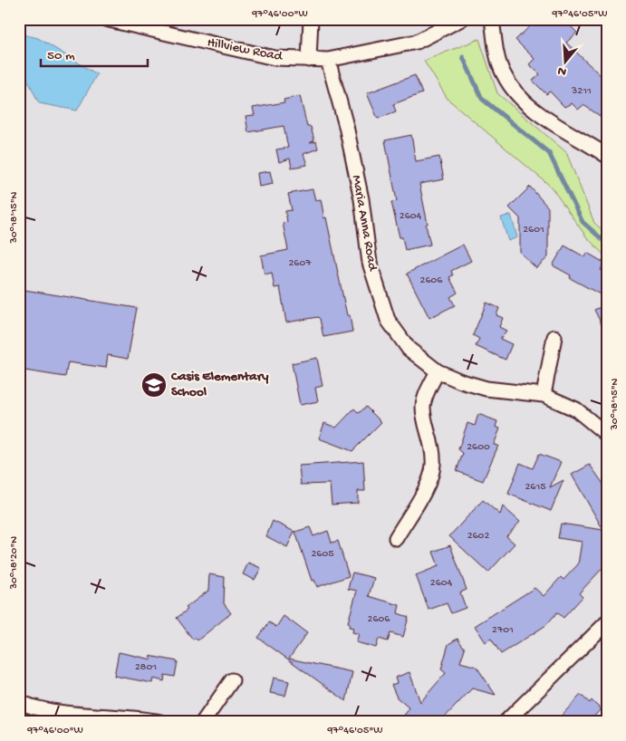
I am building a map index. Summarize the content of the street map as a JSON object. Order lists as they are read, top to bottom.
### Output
{
  "streets": {
    "street": ["Hillview Road", "Maria Anna Road"]
  },
  "crossings": [
    ["Hillview Road", "Maria Anna Road"]
  ],
  "places": {
    "school or university": ["Casis Elementary School"]
  },
  "house_numbers": [
    "3211",
    "2604",
    "2601",
    "2607",
    "2606",
    "2600",
    "2615",
    "2602",
    "2605",
    "2604",
    "2606",
    "2701",
    "2801"
  ],
  "scale_bar": "50 m",
  "north": "bottom",
  "coordinates": [
    "97°46'00\"W",
    "97°46'05\"W",
    "30°18'15\"N",
    "30°18'20\"N"
  ]
}
